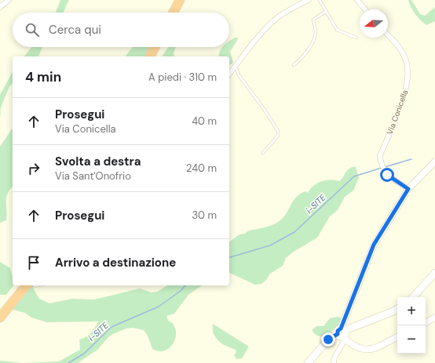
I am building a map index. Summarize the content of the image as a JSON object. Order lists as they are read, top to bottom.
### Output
{
  "streets": {
    "street": ["Via Conicella"]
  },
  "water": ["i-SITE"],
  "north": "left",
  "page": {
    "search": "Cerca qui",
    "heading": ["4 min", "A piedi · 310 m"],
    "list": [
      ["Prosegui", "Via Conicella", "40 m"],
      ["Svolta a destra", "Via Sant'Onofrio", "240 m"],
      ["Prosegui", "30 m"],
      "Arrivo a destinazione"
    ],
    "map_buttons": ["+", "−"]
  }
}
